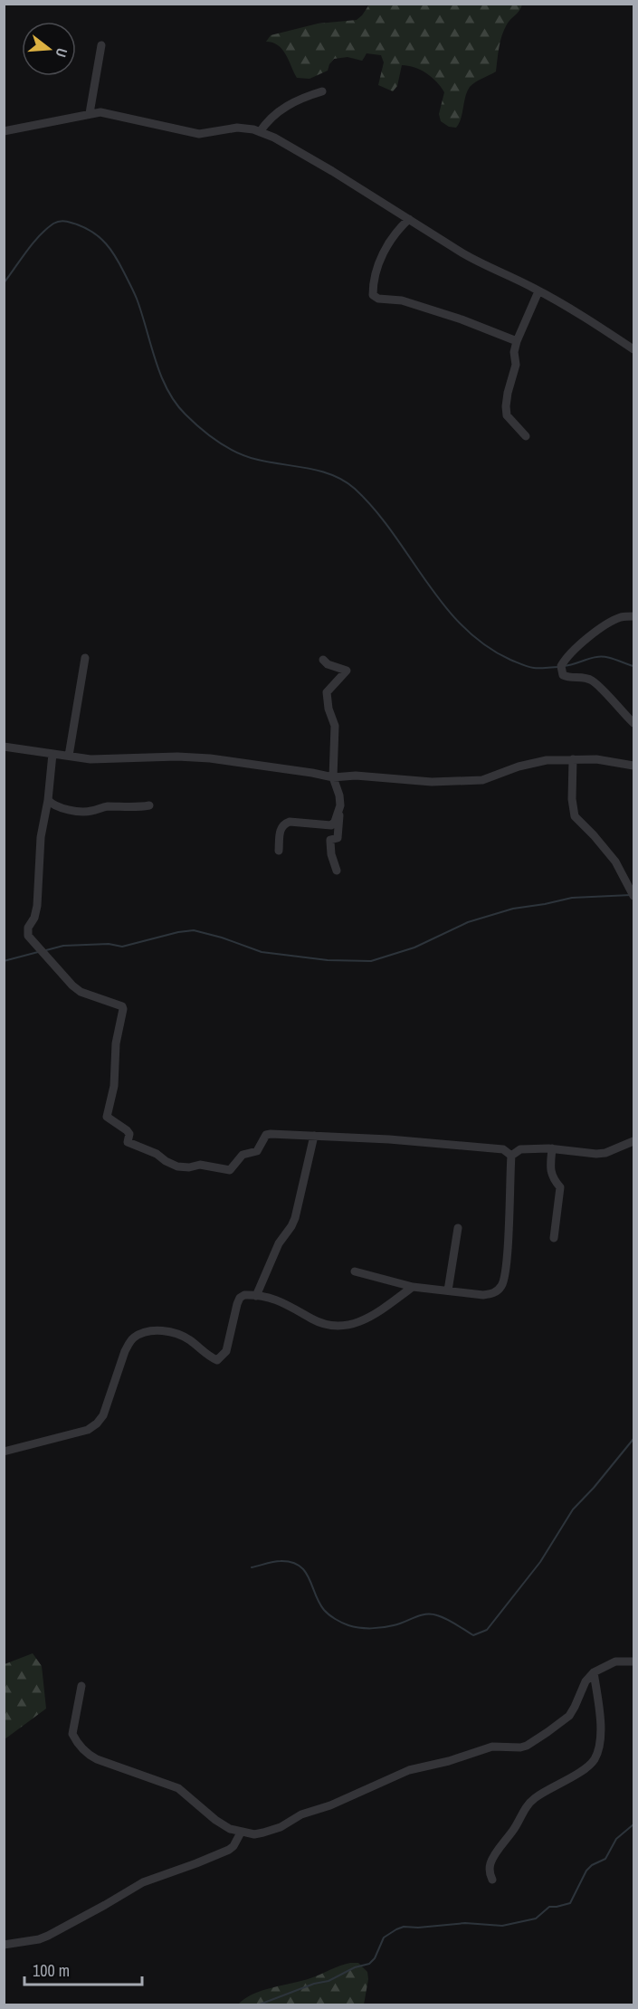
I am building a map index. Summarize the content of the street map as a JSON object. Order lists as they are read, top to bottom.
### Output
{
  "scale_bar": "100 m",
  "north": "right"
}
